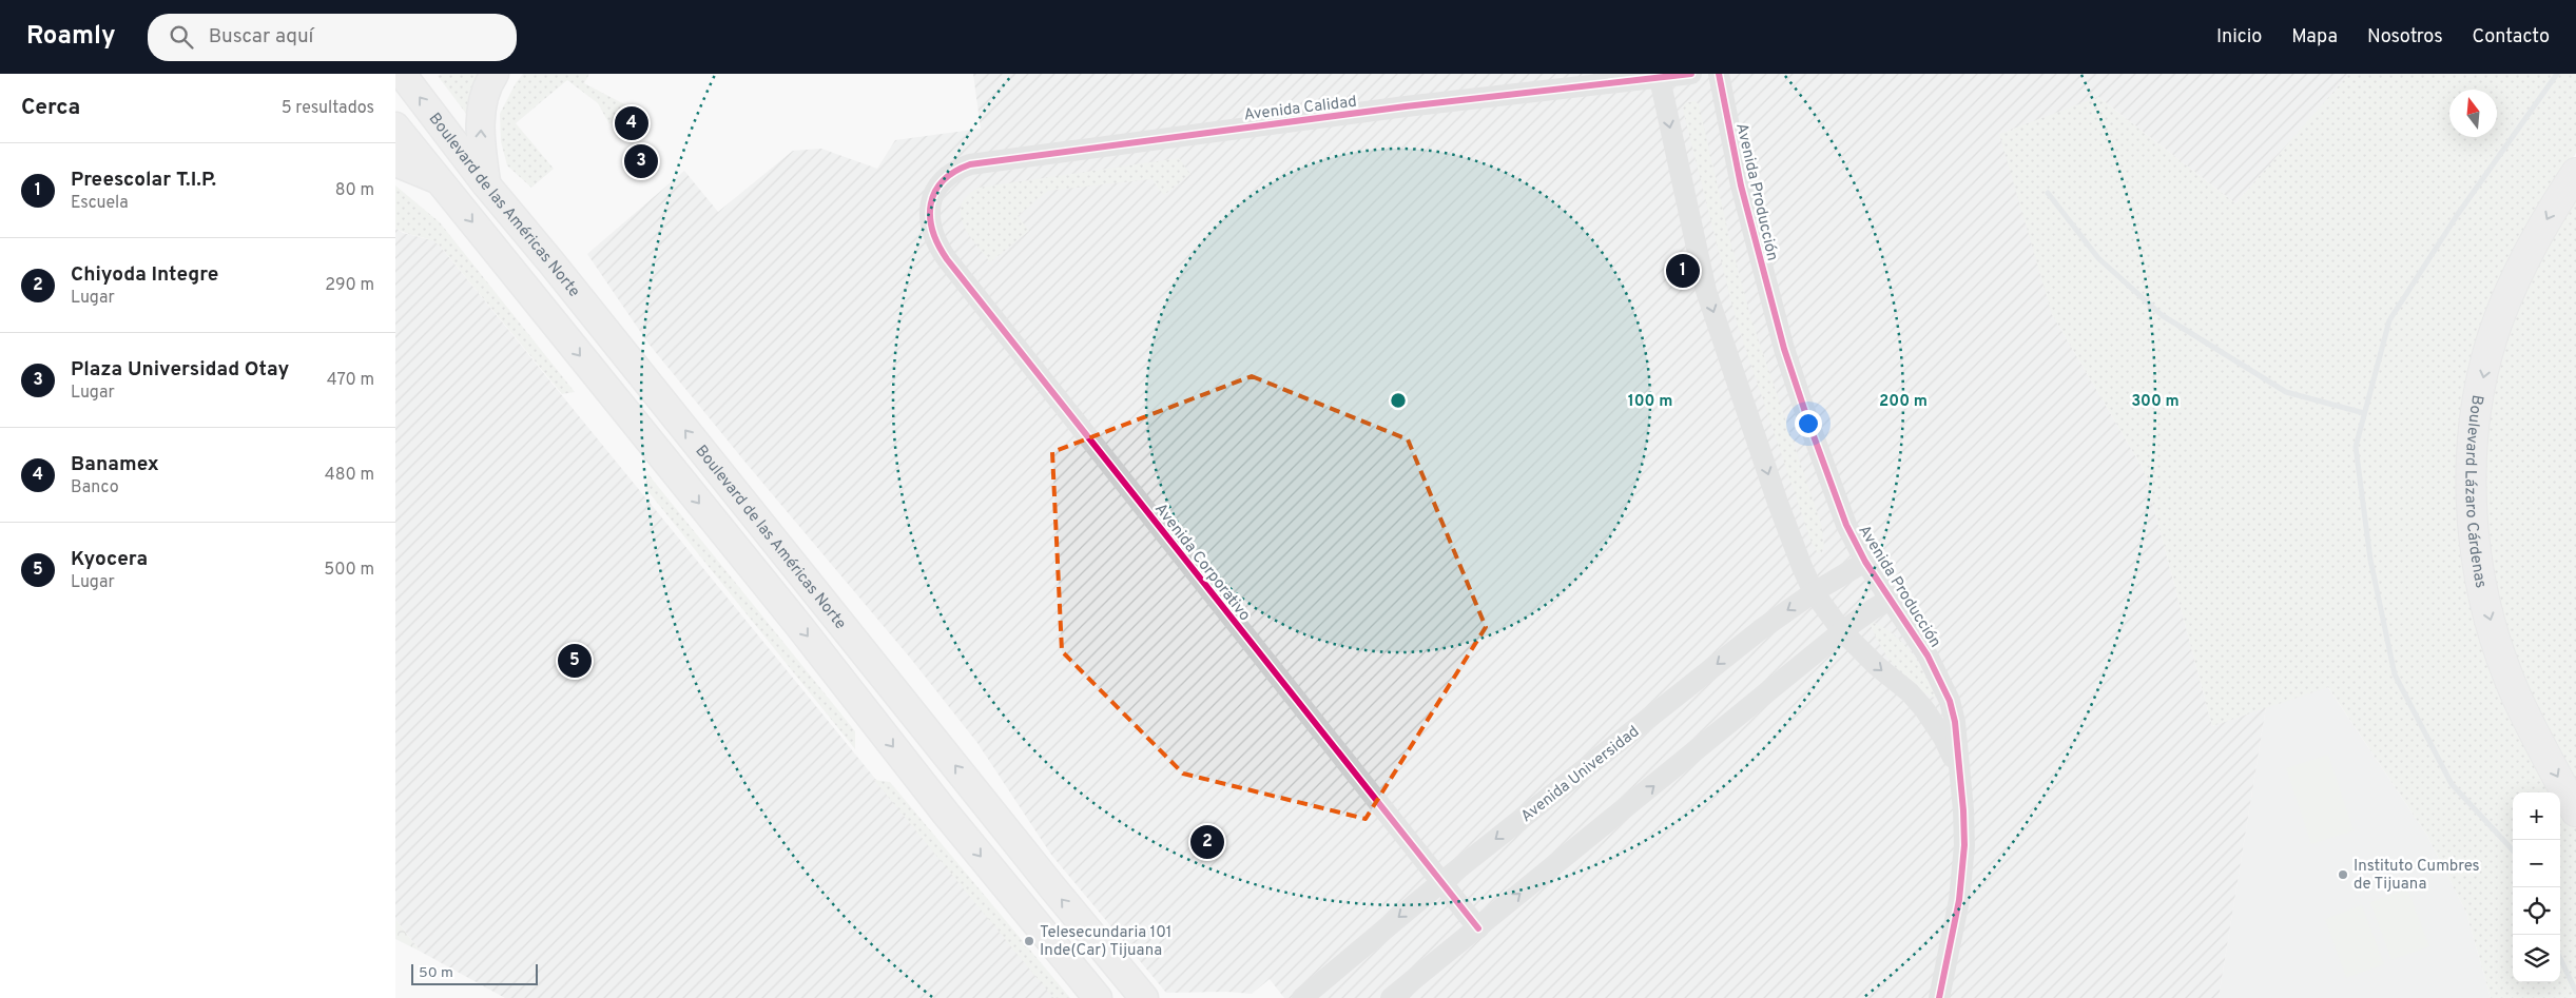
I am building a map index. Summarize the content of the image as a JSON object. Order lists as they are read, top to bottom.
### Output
{
  "streets": {
    "highway": ["Boulevard Lázaro Cárdenas"],
    "main road": ["Boulevard de las Américas Norte"],
    "street": [
      "Avenida Calidad",
      "Avenida Producción",
      "Avenida Corporativo",
      "Avenida Universidad"
    ]
  },
  "crossings": [
    ["Avenida Calidad", "Avenida Producción"],
    ["Avenida Calidad", "Avenida Corporativo"],
    ["Avenida Producción", "Avenida Universidad"],
    ["Avenida Corporativo", "Avenida Universidad"]
  ],
  "one_way": ["Boulevard Lázaro Cárdenas"],
  "places": ["Instituto Cumbres de Tijuana", "Telesecundaria 101 Inde(Car) Tijuana"],
  "scale_bar": "50 m",
  "north": "top",
  "page": {
    "header": "Roamly",
    "search": "Buscar aquí",
    "nav": [
      "Inicio",
      "Mapa",
      "Nosotros",
      "Contacto"
    ],
    "heading": ["Cerca", "5 resultados"],
    "pins": [
      "4",
      "3",
      "1",
      "5",
      "2"
    ],
    "list": [
      {
        "mark": "1",
        "name": "Preescolar T.I.P.",
        "note": "Escuela",
        "value": "80 m"
      },
      {
        "mark": "2",
        "name": "Chiyoda Integre",
        "note": "Lugar",
        "value": "290 m"
      },
      {
        "mark": "3",
        "name": "Plaza Universidad Otay",
        "note": "Lugar",
        "value": "470 m"
      },
      {
        "mark": "4",
        "name": "Banamex",
        "note": "Banco",
        "value": "480 m"
      },
      {
        "mark": "5",
        "name": "Kyocera",
        "note": "Lugar",
        "value": "500 m"
      }
    ],
    "map_buttons": ["+", "−"],
    "scale": "50 m"
  },
  "rings": ["100 m", "200 m", "300 m"]
}
